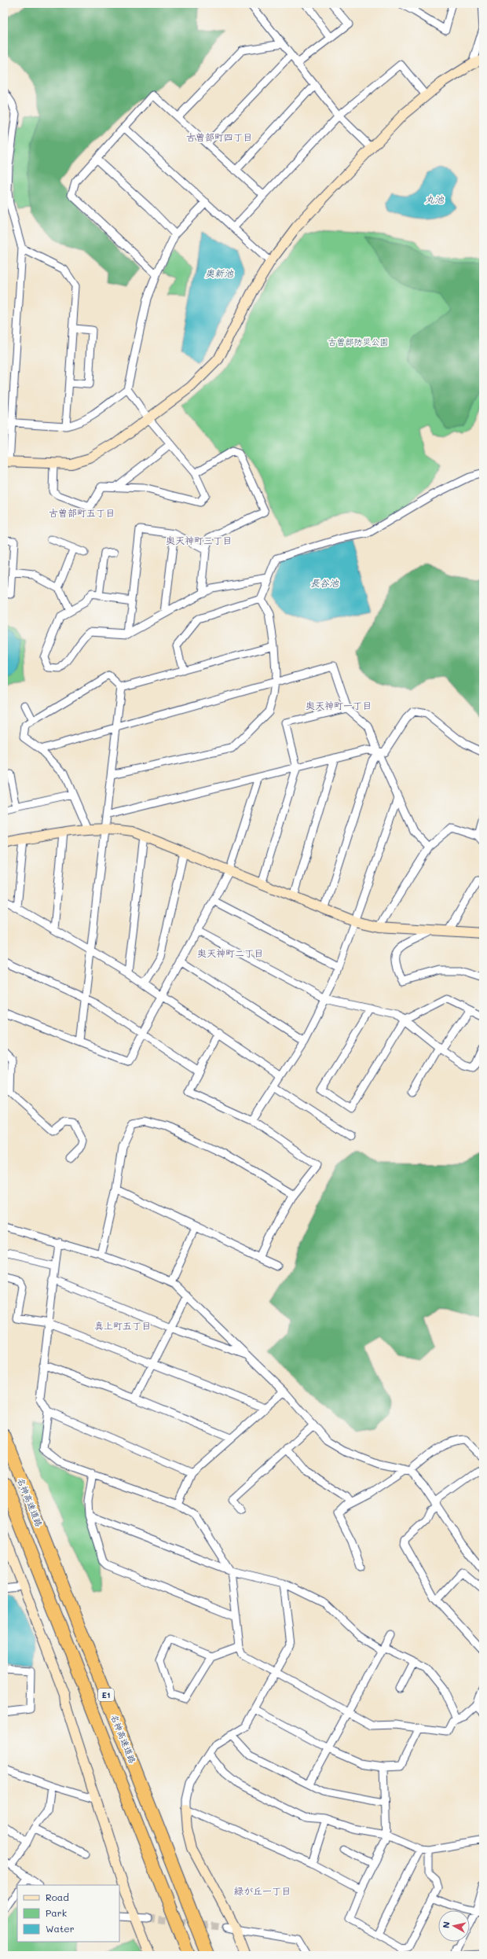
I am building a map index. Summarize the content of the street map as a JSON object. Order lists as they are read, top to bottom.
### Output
{
  "streets": {
    "highway": ["名神高速道路", "E1"]
  },
  "districts": [
    "古曽部町四丁目",
    "古曽部町五丁目",
    "奥天神町三丁目",
    "奥天神町一丁目",
    "奥天神町二丁目",
    "真上町五丁目",
    "緑が丘一丁目"
  ],
  "water": ["丸池", "奥新池", "長谷池"],
  "parks": ["古曽部防災公園"],
  "legend": ["Road", "Park", "Water"],
  "north": "left"
}
